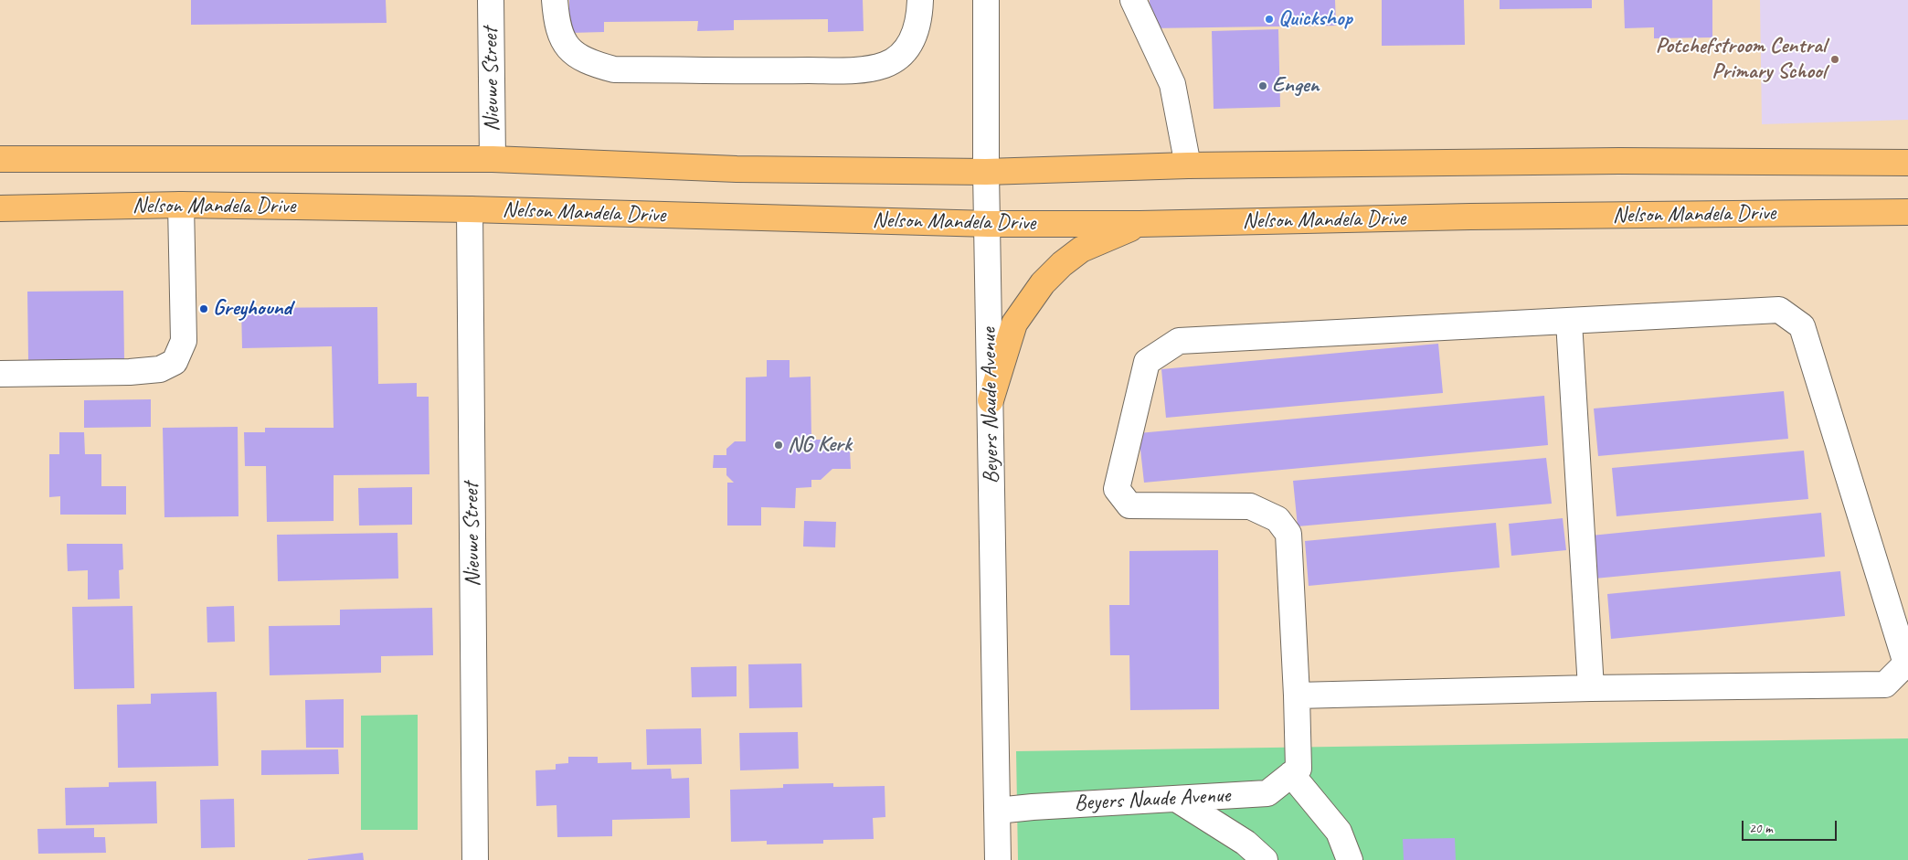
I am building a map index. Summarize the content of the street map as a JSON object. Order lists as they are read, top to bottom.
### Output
{
  "streets": {
    "highway": ["Nelson Mandela Drive"],
    "street": ["Nieuwe Street", "Beyers Naude Avenue"]
  },
  "crossings": [
    ["Nieuwe Street", "Nelson Mandela Drive"],
    ["Nelson Mandela Drive", "Beyers Naude Avenue"]
  ],
  "places": [
    "Quickshop",
    "Potchefstroom Central Primary School",
    "Engen",
    "Greyhound",
    "NG Kerk"
  ],
  "scale_bar": "20 m"
}
